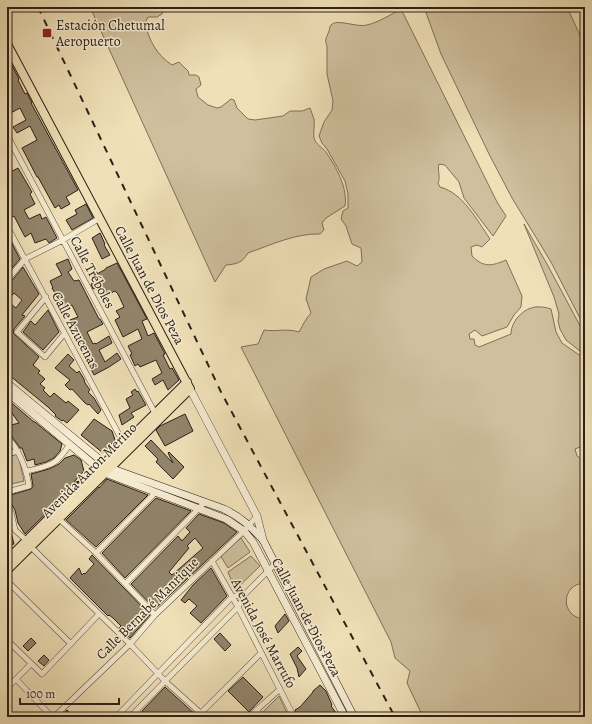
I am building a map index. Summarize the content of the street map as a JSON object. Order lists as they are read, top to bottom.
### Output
{
  "streets": {
    "main road": ["Calle Juan de Dios Peza", "Avenida Aaron Merino"],
    "street": [
      "Calle Tréboles",
      "Calle Azucenas",
      "Calle Bernabé Manrique",
      "Avenida José Marrufo"
    ]
  },
  "crossings": [
    ["Calle Tréboles", "Avenida Aaron Merino"],
    ["Calle Juan de Dios Peza", "Avenida Aaron Merino"],
    ["Calle Juan de Dios Peza", "Calle Bernabé Manrique"],
    ["Calle Azucenas", "Avenida Aaron Merino"],
    ["Calle Bernabé Manrique", "Avenida José Marrufo"]
  ],
  "places": {
    "transit": ["Estación Chetumal Aeropuerto"]
  },
  "scale_bar": "100 m"
}
